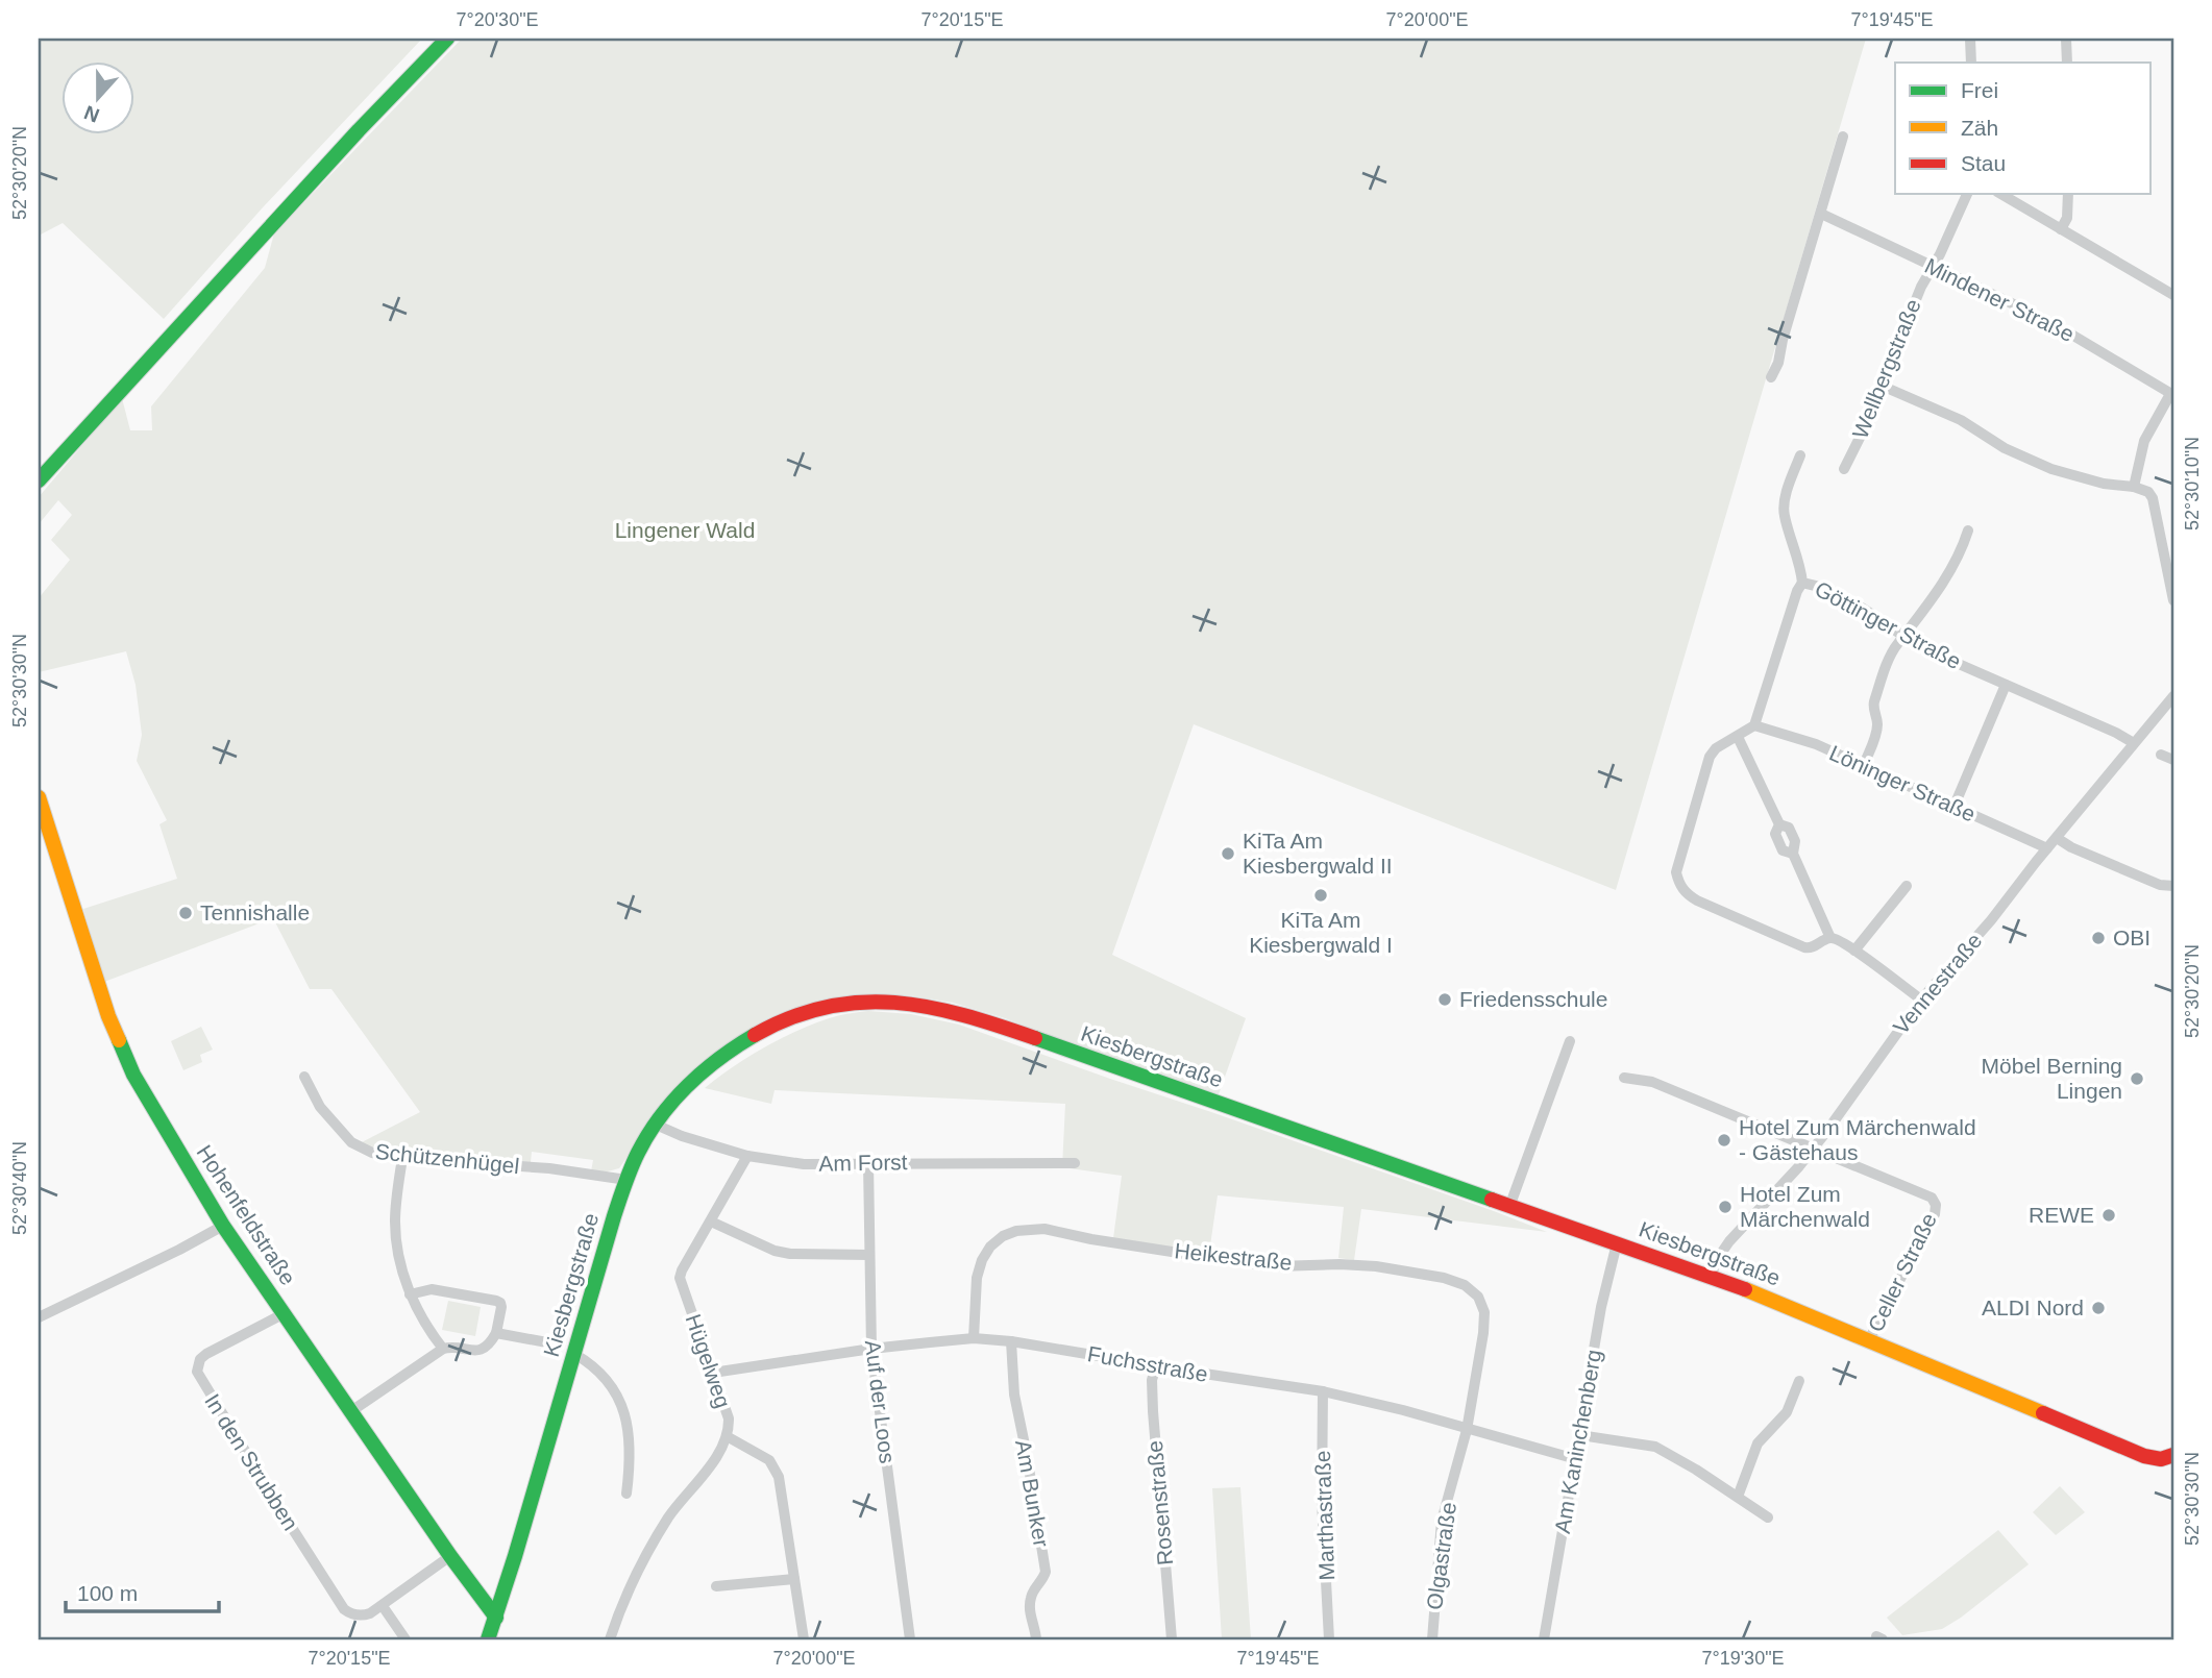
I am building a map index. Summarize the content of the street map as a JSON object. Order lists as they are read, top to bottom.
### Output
{
  "streets": {
    "street": [
      "Mindener Straße",
      "Wellbergstraße",
      "Göttinger Straße",
      "Löninger Straße",
      "Vennestraße",
      "Kiesbergstraße",
      "Schützenhügel",
      "Am Forst",
      "Hohenfeldstraße",
      "Heikestraße",
      "Celler Straße",
      "Hügelweg",
      "Fuchsstraße",
      "Auf der Loos",
      "Am Kaninchenberg",
      "In den Strubben",
      "Am Bunker",
      "Rosenstraße",
      "Marthastraße",
      "Olgastraße"
    ]
  },
  "crossings": [
    ["Mindener Straße", "Wellbergstraße"],
    ["Göttinger Straße", "Vennestraße"],
    ["Löninger Straße", "Vennestraße"],
    ["Vennestraße", "Kiesbergstraße"],
    ["Vennestraße", "Celler Straße"],
    ["Kiesbergstraße", "Schützenhügel"],
    ["Kiesbergstraße", "Am Forst"],
    ["Kiesbergstraße", "Hohenfeldstraße"],
    ["Kiesbergstraße", "Celler Straße"],
    ["Kiesbergstraße", "Am Kaninchenberg"],
    ["Am Forst", "Hügelweg"],
    ["Am Forst", "Auf der Loos"],
    ["Hohenfeldstraße", "In den Strubben"],
    ["Heikestraße", "Fuchsstraße"],
    ["Heikestraße", "Olgastraße"],
    ["Hügelweg", "Fuchsstraße"],
    ["Fuchsstraße", "Auf der Loos"],
    ["Fuchsstraße", "Am Kaninchenberg"],
    ["Fuchsstraße", "Am Bunker"],
    ["Fuchsstraße", "Rosenstraße"],
    ["Fuchsstraße", "Marthastraße"],
    ["Fuchsstraße", "Olgastraße"]
  ],
  "parks": ["Lingener Wald"],
  "places": [
    "KiTa Am Kiesbergwald II",
    "KiTa Am Kiesbergwald I",
    "Tennishalle",
    "OBI",
    "Friedensschule",
    "Möbel Berning Lingen",
    "Hotel Zum Märchenwald - Gästehaus",
    "Hotel Zum Märchenwald",
    "REWE",
    "ALDI Nord"
  ],
  "legend": ["Frei", "Zäh", "Stau"],
  "scale_bar": "100 m",
  "north": "bottom",
  "coordinates": [
    "7°20'30\"E",
    "7°20'15\"E",
    "7°20'00\"E",
    "7°19'45\"E",
    "52°30'20\"N",
    "52°30'10\"N",
    "52°30'30\"N",
    "52°30'40\"N",
    "7°19'30\"E"
  ]
}
